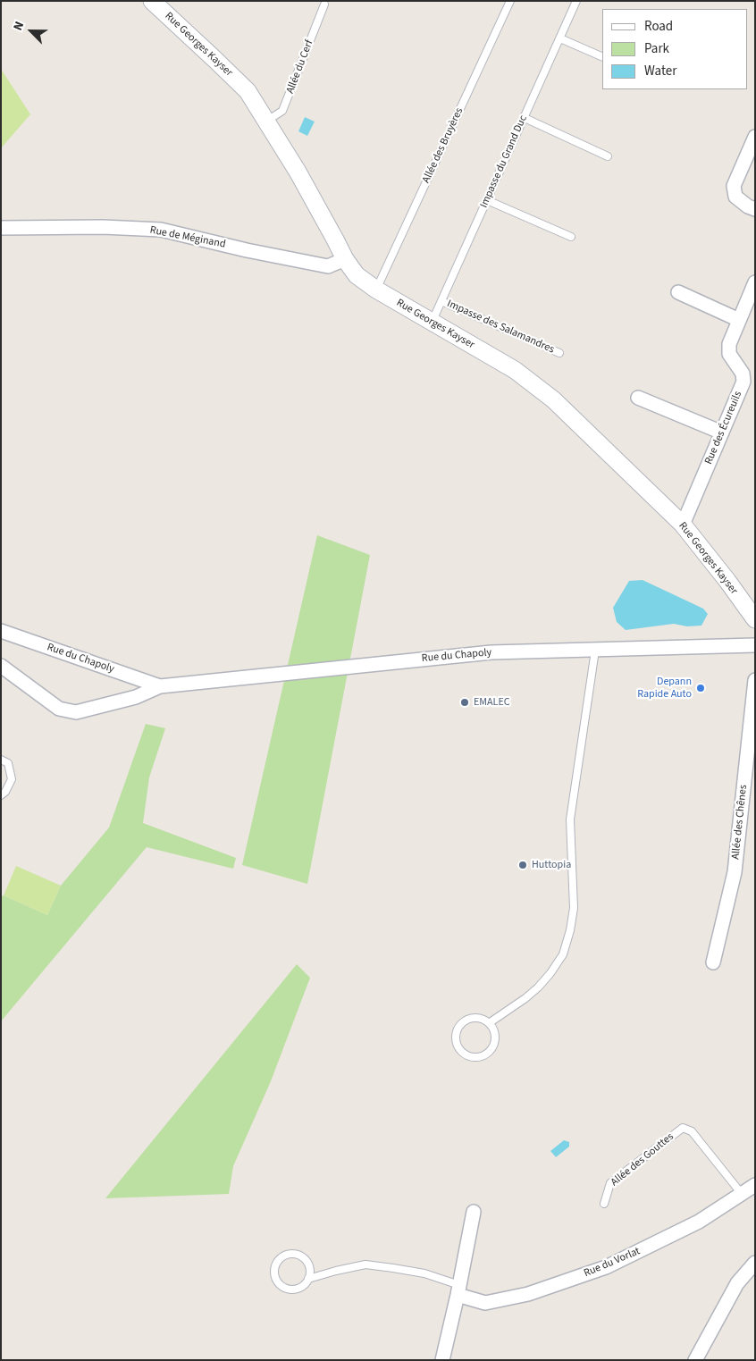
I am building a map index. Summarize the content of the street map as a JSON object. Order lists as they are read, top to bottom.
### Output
{
  "streets": {
    "street": [
      "Rue Georges Kayser",
      "Rue de Méginand",
      "Rue des Écureuils",
      "Rue du Chapoly",
      "Allée des Chênes",
      "Rue du Vorlat"
    ],
    "lane": [
      "Allée du Cerf",
      "Allée des Bruyères",
      "Impasse du Grand Duc",
      "Impasse des Salamandres",
      "Allée des Gouttes"
    ]
  },
  "crossings": [
    ["Rue Georges Kayser", "Allée du Cerf"],
    ["Rue Georges Kayser", "Allée des Bruyères"],
    ["Rue Georges Kayser", "Impasse du Grand Duc"],
    ["Rue Georges Kayser", "Rue de Méginand"],
    ["Rue Georges Kayser", "Rue des Écureuils"],
    ["Impasse du Grand Duc", "Impasse des Salamandres"],
    ["Allée des Gouttes", "Rue du Vorlat"]
  ],
  "places": ["Depann Rapide Auto", "EMALEC", "Huttopia"],
  "legend": ["Road", "Park", "Water"],
  "north": "top left"
}
